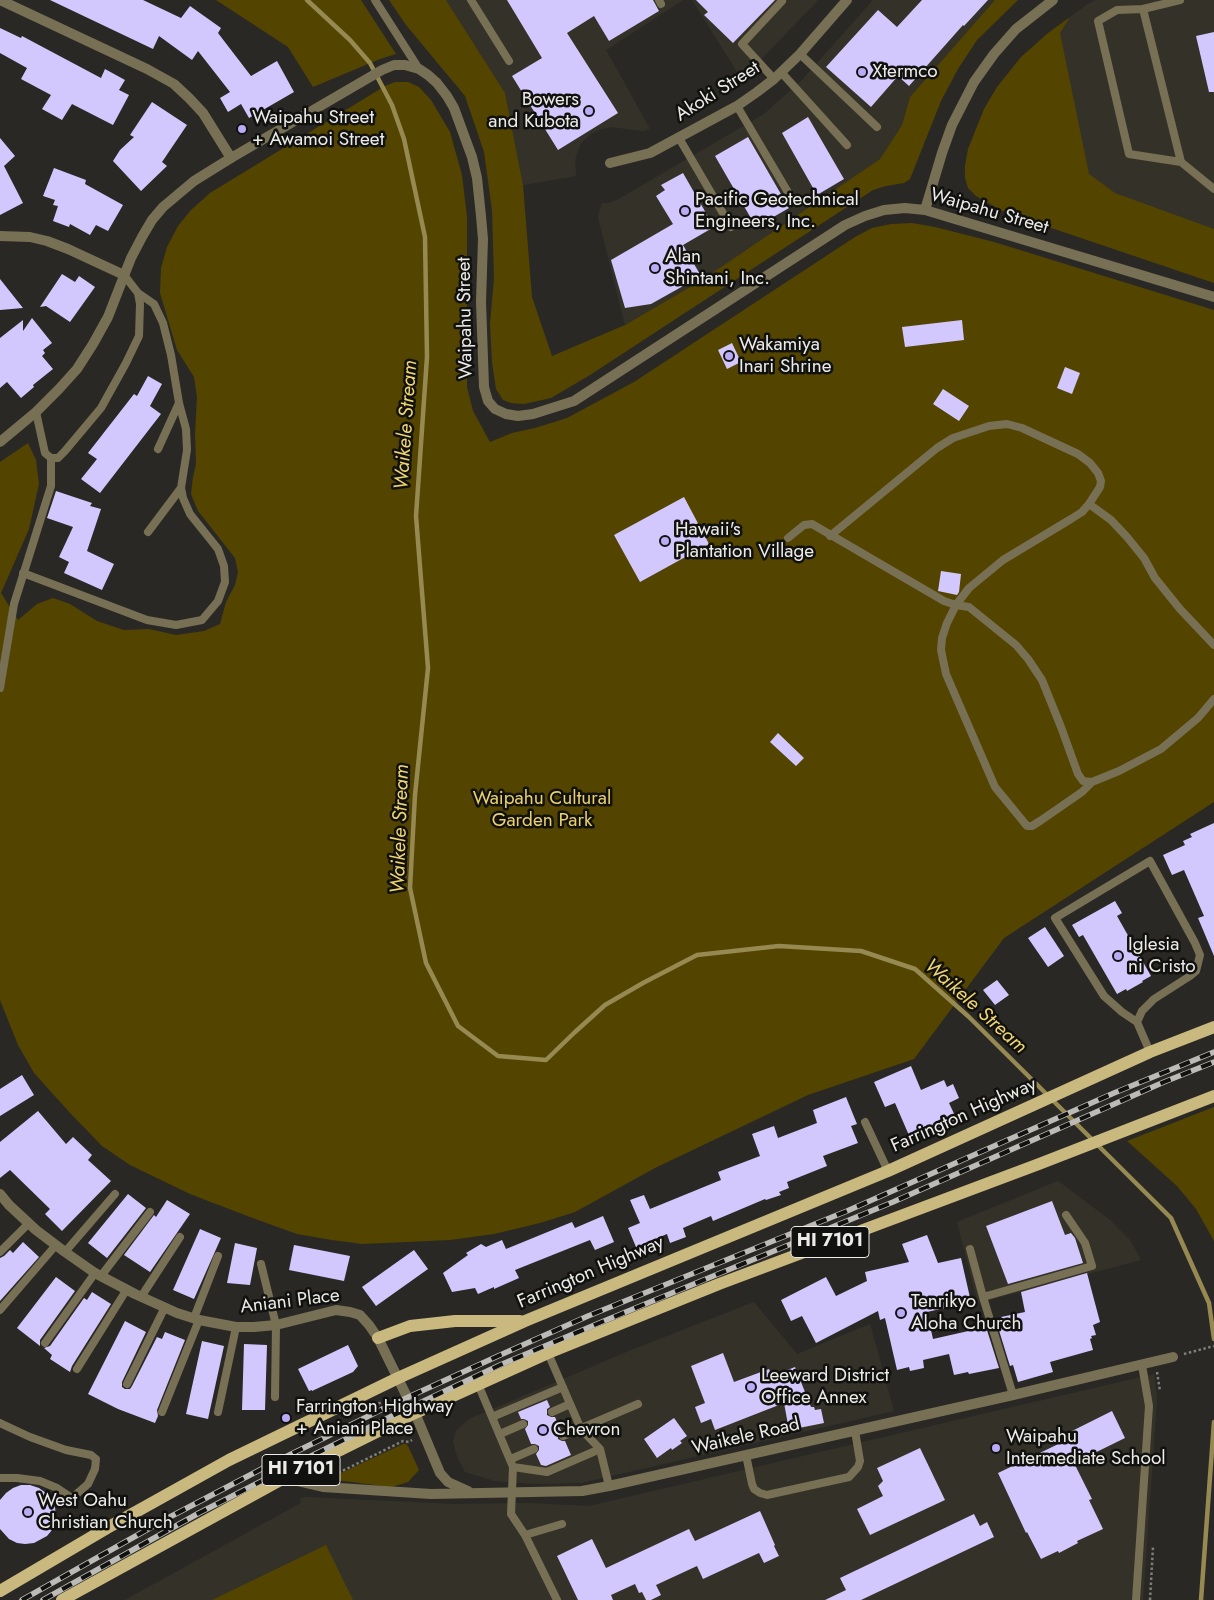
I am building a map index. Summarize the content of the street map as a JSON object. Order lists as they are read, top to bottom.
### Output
{
  "streets": {
    "main road": ["Farrington Highway", "HI 7101"],
    "street": [
      "Akoki Street",
      "Waipahu Street",
      "Aniani Place",
      "Waikele Road"
    ]
  },
  "crossings": [
    ["Farrington Highway", "Aniani Place"],
    ["HI 7101", "Aniani Place"],
    ["HI 7101", "Waikele Road"],
    ["Aniani Place", "Waikele Road"]
  ],
  "water": ["Waikele Stream"],
  "parks": ["Waipahu Cultural Garden Park"],
  "places": [
    "Xtermco",
    "Bowers and Kubota",
    "Waipahu Street + Awamoi Street",
    "Pacific Geotechnical Engineers, Inc.",
    "Alan Shintani, Inc.",
    "Wakamiya Inari Shrine",
    "Hawaii's Plantation Village",
    "Iglesia ni Cristo",
    "Tenrikyo Aloha Church",
    "Leeward District Office Annex",
    "Farrington Highway + Aniani Place",
    "Chevron",
    "Waipahu Intermediate School",
    "West Oahu Christian Church"
  ]
}
